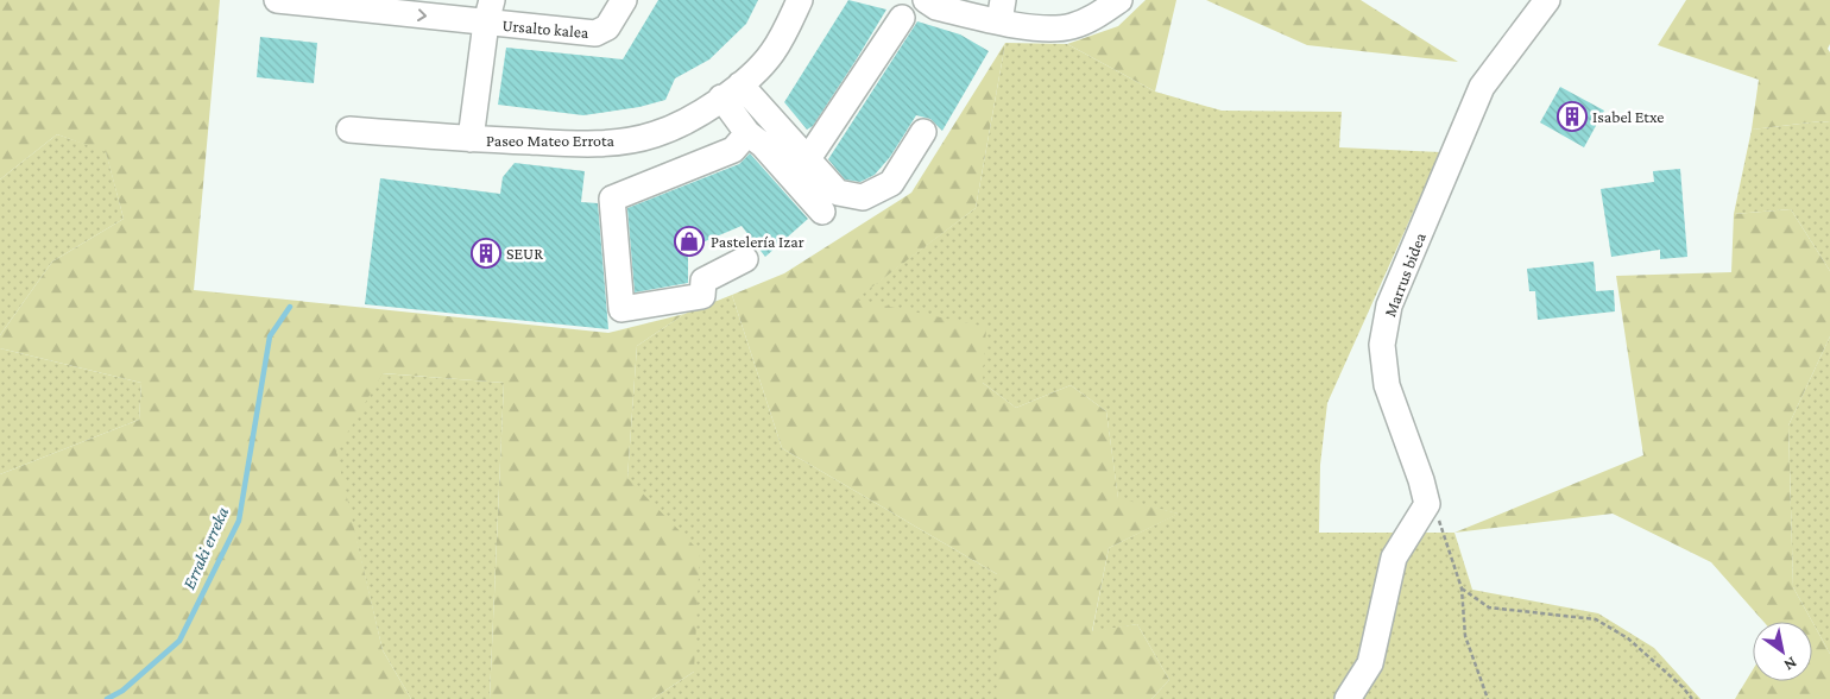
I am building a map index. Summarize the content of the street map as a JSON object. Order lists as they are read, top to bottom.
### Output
{
  "streets": {
    "street": ["Ursalto kalea", "Paseo Mateo Errota", "Marrus bidea"]
  },
  "crossings": [
    ["Ursalto kalea", "Paseo Mateo Errota"]
  ],
  "water": ["Erraki erreka"],
  "places": {
    "building": ["Isabel Etxe", "SEUR"],
    "shop": ["Pastelería Izar"]
  },
  "north": "bottom right"
}
